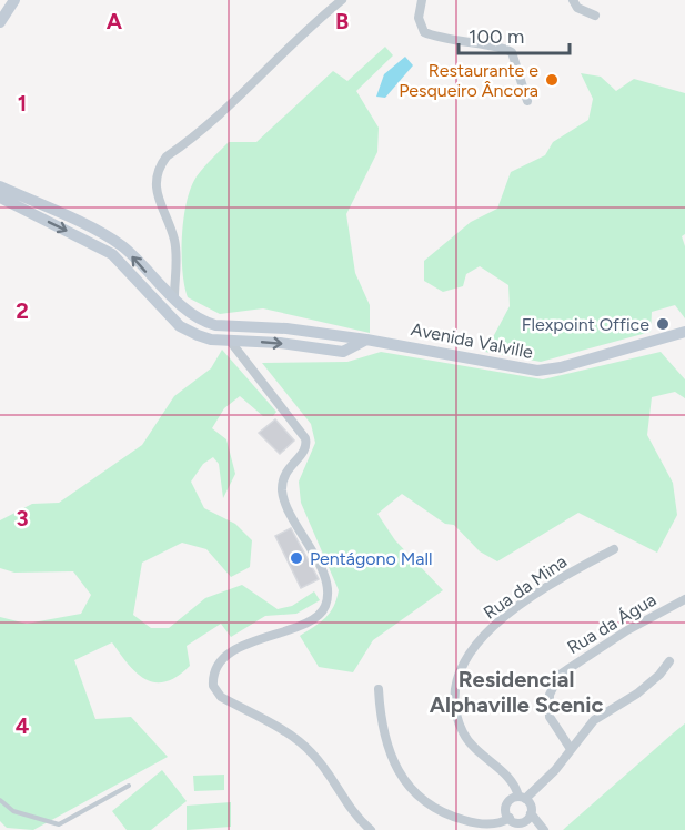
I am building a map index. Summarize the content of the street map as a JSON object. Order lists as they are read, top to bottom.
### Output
{
  "streets": {
    "main road": ["Avenida Valville"],
    "street": ["Rua da Mina", "Rua da Água"]
  },
  "districts": ["Residencial Alphaville Scenic"],
  "places": ["Restaurante e Pesqueiro Âncora", "Flexpoint Office", "Pentágono Mall"],
  "scale_bar": "100 m",
  "grid": {
    "columns": ["A", "B"],
    "rows": [
      "1",
      "2",
      "3",
      "4"
    ]
  }
}
